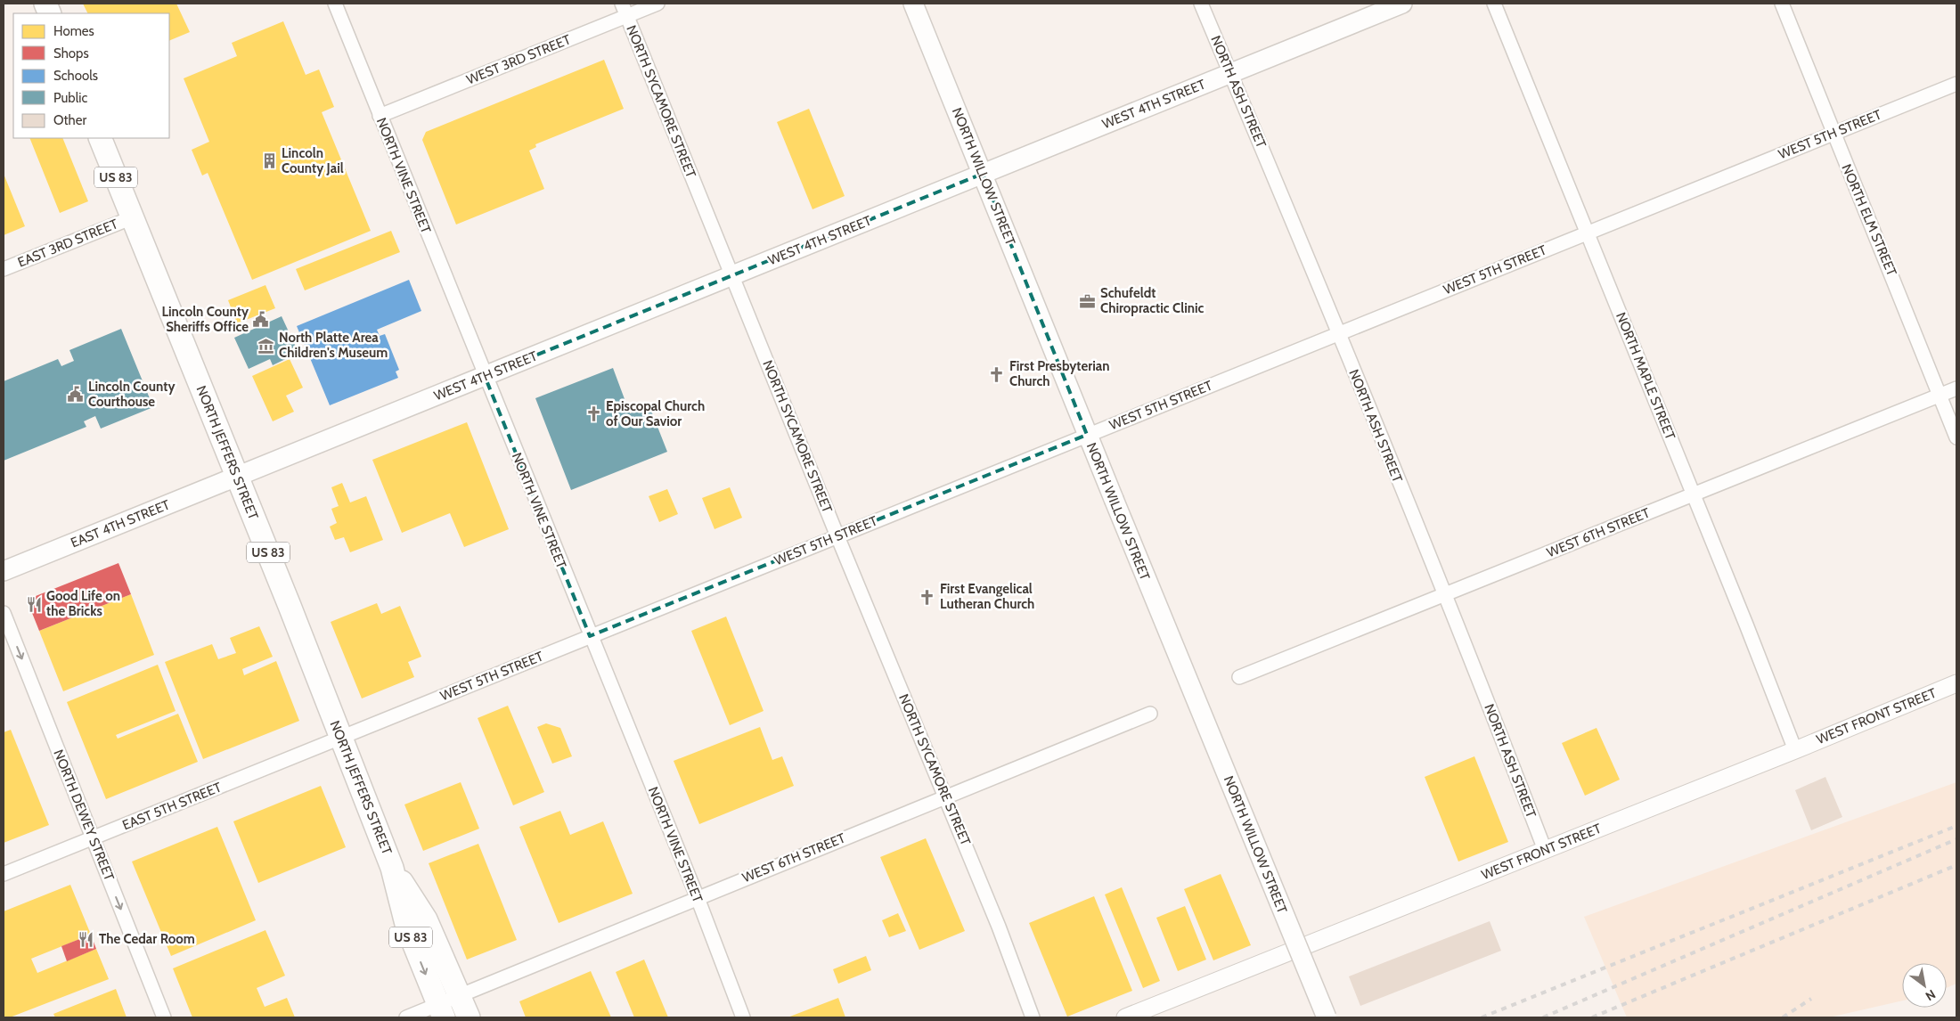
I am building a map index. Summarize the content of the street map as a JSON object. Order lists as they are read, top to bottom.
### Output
{
  "streets": {
    "highway": ["US 83", "NORTH JEFFERS STREET"],
    "main road": ["WEST 4TH STREET", "NORTH WILLOW STREET", "EAST 4TH STREET"],
    "street": [
      "WEST 3RD STREET",
      "NORTH ASH STREET",
      "NORTH SYCAMORE STREET",
      "WEST 5TH STREET",
      "NORTH VINE STREET",
      "NORTH ELM STREET",
      "EAST 3RD STREET",
      "NORTH MAPLE STREET",
      "WEST 6TH STREET",
      "WEST FRONT STREET",
      "EAST 5TH STREET",
      "NORTH DEWEY STREET"
    ]
  },
  "crossings": [
    ["WEST 3RD STREET", "NORTH SYCAMORE STREET"],
    ["WEST 3RD STREET", "NORTH VINE STREET"],
    ["NORTH ASH STREET", "WEST 4TH STREET"],
    ["NORTH ASH STREET", "WEST 5TH STREET"],
    ["NORTH ASH STREET", "WEST 6TH STREET"],
    ["NORTH ASH STREET", "WEST FRONT STREET"],
    ["NORTH SYCAMORE STREET", "WEST 4TH STREET"],
    ["NORTH SYCAMORE STREET", "WEST 5TH STREET"],
    ["NORTH SYCAMORE STREET", "WEST 6TH STREET"],
    ["WEST 4TH STREET", "NORTH VINE STREET"],
    ["WEST 4TH STREET", "NORTH WILLOW STREET"],
    ["WEST 4TH STREET", "NORTH JEFFERS STREET"],
    ["WEST 4TH STREET", "EAST 4TH STREET"],
    ["WEST 5TH STREET", "NORTH VINE STREET"],
    ["WEST 5TH STREET", "NORTH WILLOW STREET"],
    ["WEST 5TH STREET", "NORTH ELM STREET"],
    ["WEST 5TH STREET", "NORTH MAPLE STREET"],
    ["WEST 5TH STREET", "NORTH JEFFERS STREET"],
    ["WEST 5TH STREET", "EAST 5TH STREET"],
    ["NORTH VINE STREET", "WEST 6TH STREET"],
    ["NORTH WILLOW STREET", "WEST FRONT STREET"],
    ["NORTH ELM STREET", "WEST 6TH STREET"],
    ["EAST 3RD STREET", "NORTH JEFFERS STREET"],
    ["NORTH MAPLE STREET", "WEST 6TH STREET"],
    ["NORTH MAPLE STREET", "WEST FRONT STREET"],
    ["NORTH JEFFERS STREET", "EAST 4TH STREET"],
    ["NORTH JEFFERS STREET", "WEST 6TH STREET"],
    ["NORTH JEFFERS STREET", "EAST 5TH STREET"],
    ["EAST 5TH STREET", "NORTH DEWEY STREET"]
  ],
  "one_way": ["NORTH DEWEY STREET"],
  "places": {
    "building": ["Lincoln County Jail"],
    "office": ["Schufeldt Chiropractic Clinic"],
    "public building": ["Lincoln County Sheriffs Office", "Lincoln County Courthouse"],
    "museum": ["North Platte Area Children's Museum"],
    "church": ["First Presbyterian Church", "Episcopal Church of Our Savior", "First Evangelical Lutheran Church"],
    "restaurant": ["Good Life on the Bricks", "The Cedar Room"]
  },
  "legend": [
    "Homes",
    "Shops",
    "Schools",
    "Public",
    "Other"
  ],
  "north": "bottom right"
}
